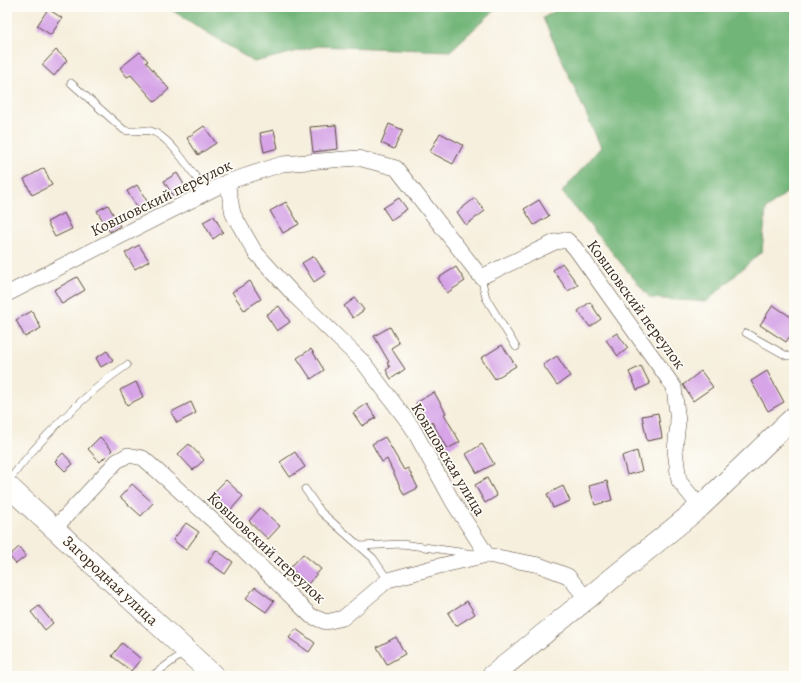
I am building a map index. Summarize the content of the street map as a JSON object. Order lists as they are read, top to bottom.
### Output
{
  "streets": {
    "street": ["Ковшовский переулок", "Ковшовская улица", "Загородная улица"]
  },
  "crossings": [
    ["Ковшовский переулок", "Ковшовская улица"],
    ["Ковшовский переулок", "Загородная улица"]
  ]
}
